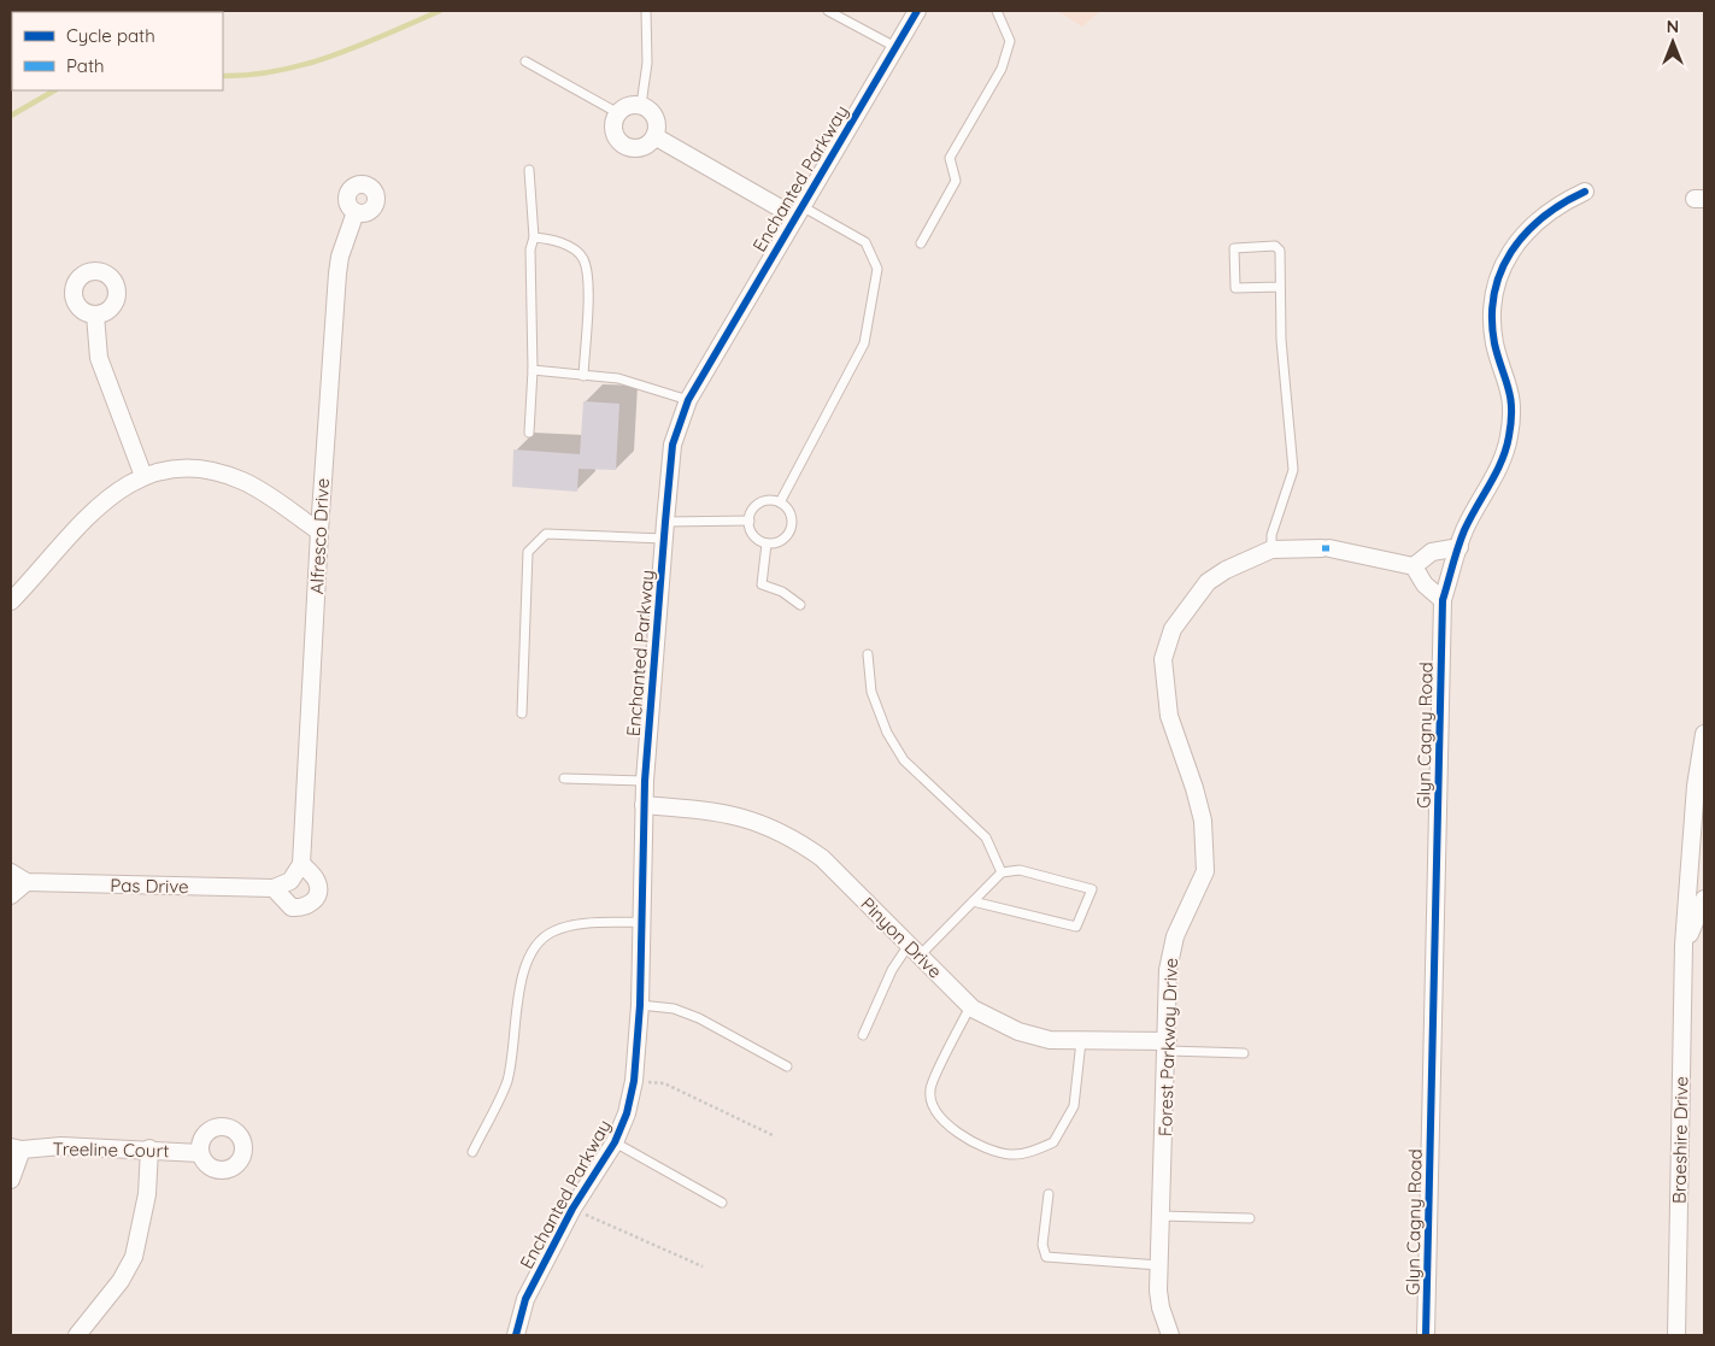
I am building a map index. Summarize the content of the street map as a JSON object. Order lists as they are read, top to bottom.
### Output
{
  "streets": {
    "street": [
      "Enchanted Parkway",
      "Alfresco Drive",
      "Glyn Cagny Road",
      "Pas Drive",
      "Pinyon Drive",
      "Forest Parkway Drive",
      "Braeshire Drive",
      "Treeline Court"
    ]
  },
  "crossings": [
    ["Enchanted Parkway", "Pinyon Drive"],
    ["Alfresco Drive", "Pas Drive"],
    ["Pinyon Drive", "Forest Parkway Drive"]
  ],
  "legend": ["Cycle path", "Path"],
  "north": "top"
}
